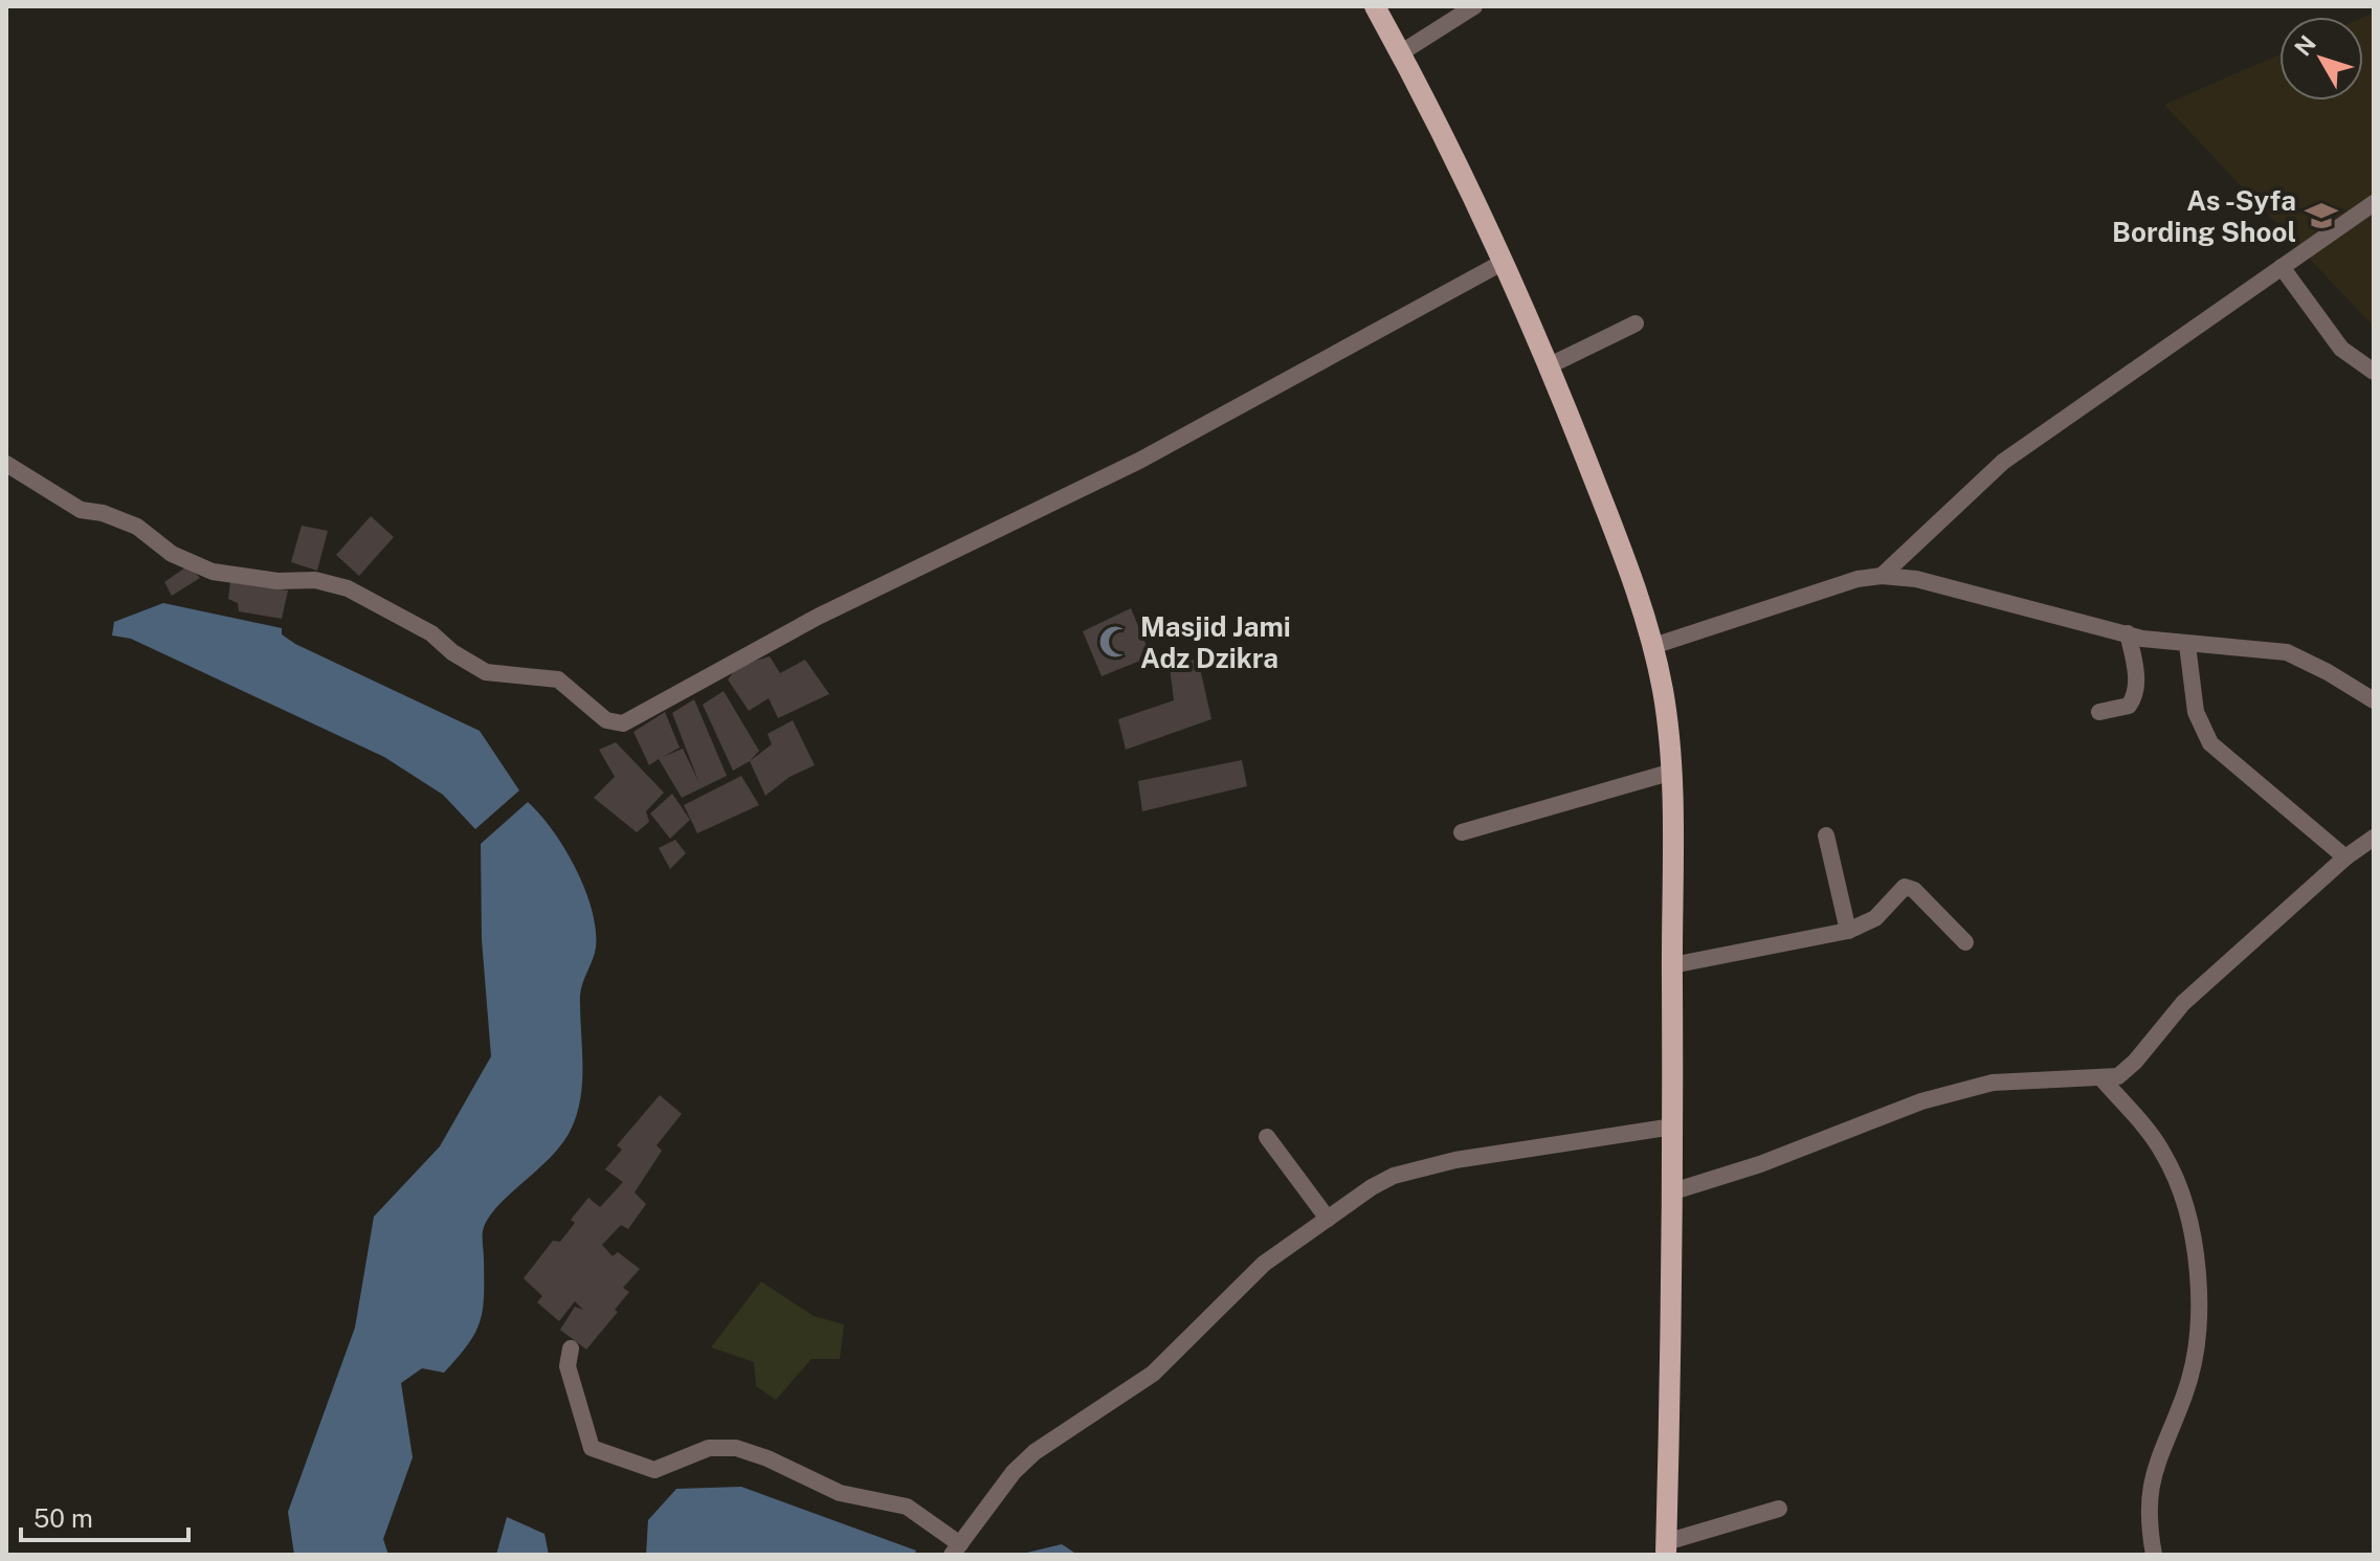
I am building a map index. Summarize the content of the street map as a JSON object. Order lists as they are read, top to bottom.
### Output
{
  "places": {
    "school or university": ["As -Syfa Bording Shool"],
    "mosque": ["Masjid Jami Adz Dzikra"]
  },
  "scale_bar": "50 m",
  "north": "top left"
}
